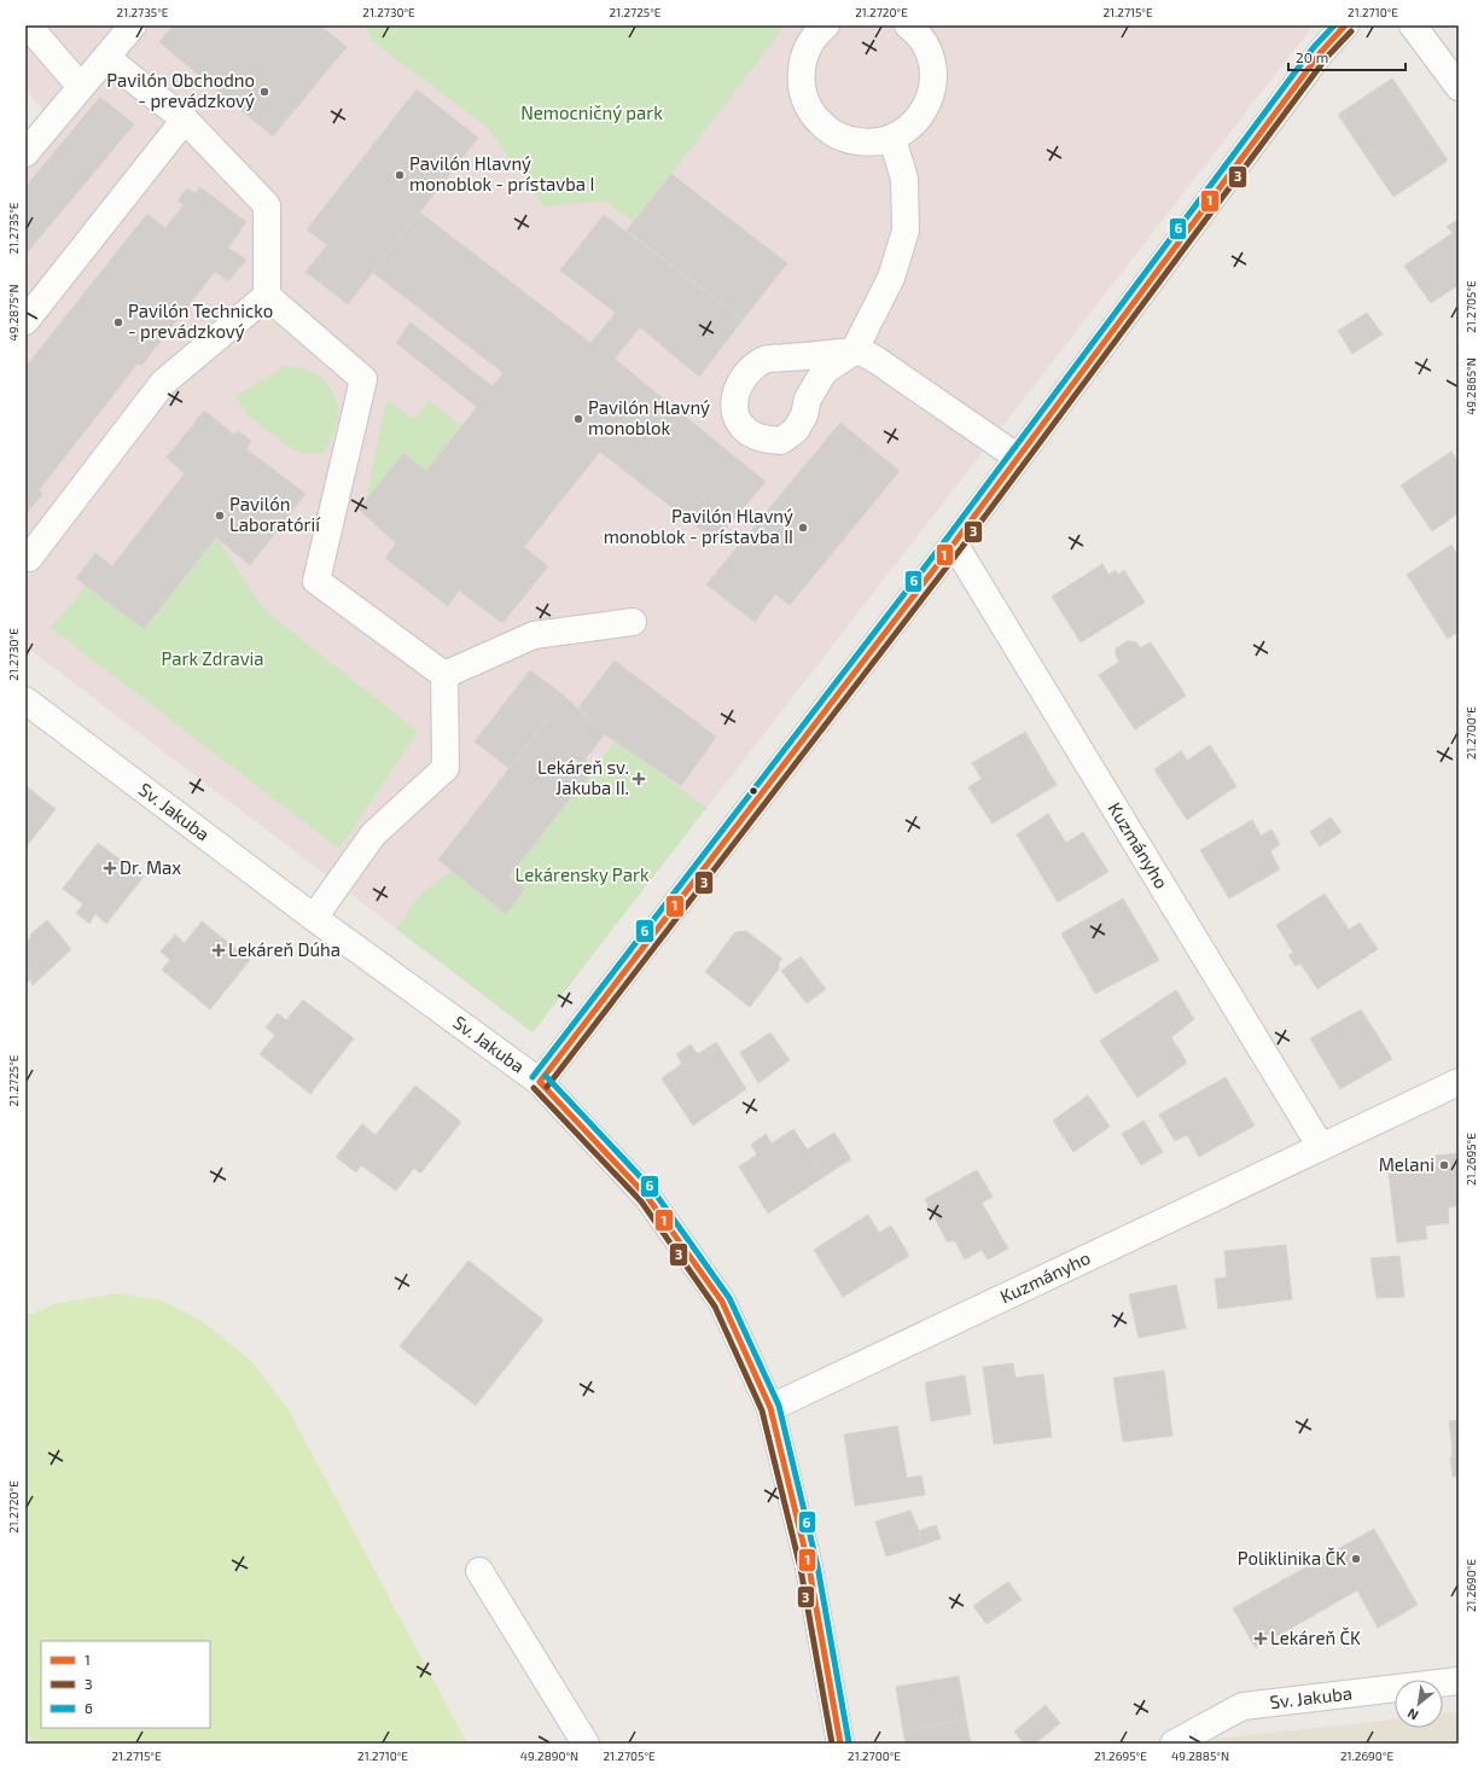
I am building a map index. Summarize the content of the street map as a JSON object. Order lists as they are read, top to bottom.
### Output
{
  "streets": {
    "street": ["Sv. Jakuba", "Kuzmányho"]
  },
  "crossings": [
    ["Sv. Jakuba", "Kuzmányho"]
  ],
  "parks": ["Nemocničný park", "Park Zdravia", "Lekárensky Park"],
  "places": {
    "other": [
      "Pavilón Obchodno - prevádzkový",
      "Pavilón Hlavný monoblok - prístavba I",
      "Pavilón Technicko - prevádzkový",
      "Pavilón Hlavný monoblok",
      "Pavilón Laboratórií",
      "Pavilón Hlavný monoblok - prístavba II",
      "Melani",
      "Poliklinika ČK"
    ],
    "health": [
      "Lekáreň sv. Jakuba II.",
      "Dr. Max",
      "Lekáreň Dúha",
      "Lekáreň ČK"
    ]
  },
  "lines": ["transit line 1", "transit line 6", "transit line 3"],
  "legend": ["1", "3", "6"],
  "scale_bar": "20 m",
  "north": "bottom left",
  "coordinates": [
    "21.2735°E",
    "21.2730°E",
    "21.2725°E",
    "21.2720°E",
    "21.2715°E",
    "21.2710°E",
    "21.2705°E",
    "49.2875°N",
    "49.2865°N",
    "21.2700°E",
    "21.2695°E",
    "21.2690°E",
    "49.2890°N",
    "49.2885°N"
  ]
}
